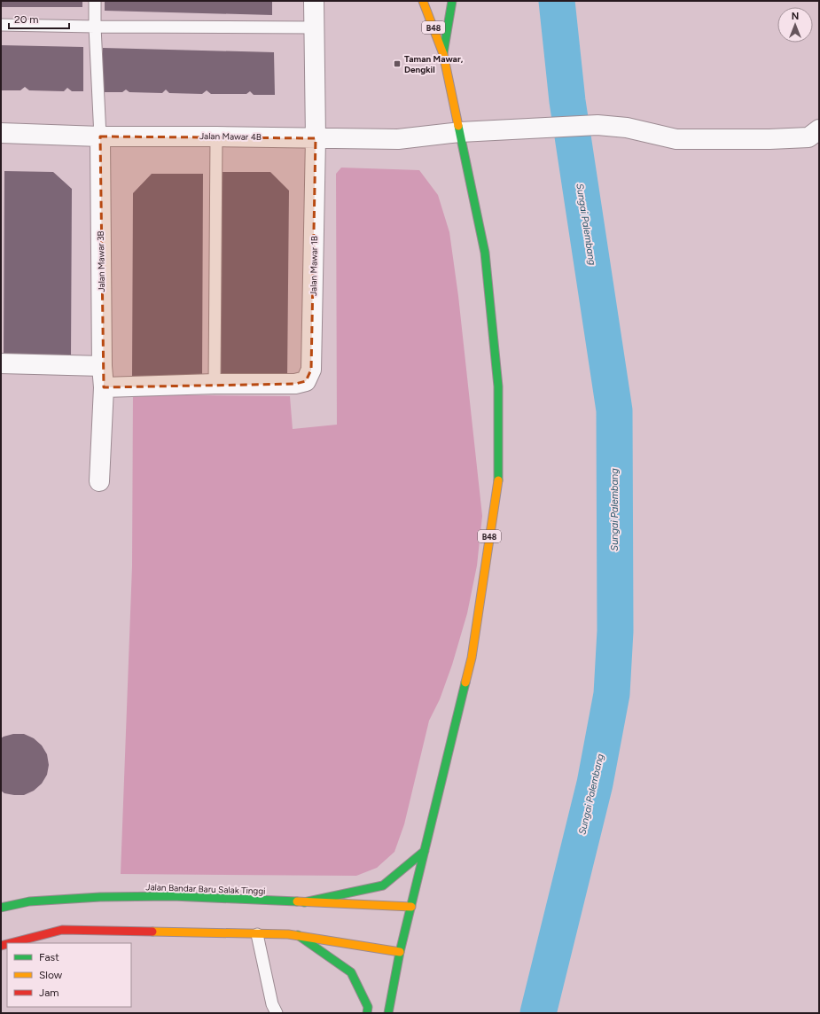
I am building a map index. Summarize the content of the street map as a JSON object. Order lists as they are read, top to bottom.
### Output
{
  "streets": {
    "main road": ["B48", "Jalan Bandar Baru Salak Tinggi"],
    "street": ["Jalan Mawar 4B", "Jalan Mawar 3B", "Jalan Mawar 1B"]
  },
  "crossings": [
    ["B48", "Jalan Mawar 4B"],
    ["B48", "Jalan Bandar Baru Salak Tinggi"],
    ["Jalan Mawar 4B", "Jalan Mawar 3B"],
    ["Jalan Mawar 4B", "Jalan Mawar 1B"]
  ],
  "water": ["Sungai Palembang"],
  "places": {
    "transit": ["Taman Mawar, Dengkil"]
  },
  "legend": ["Fast", "Slow", "Jam"],
  "scale_bar": "20 m",
  "north": "top"
}
